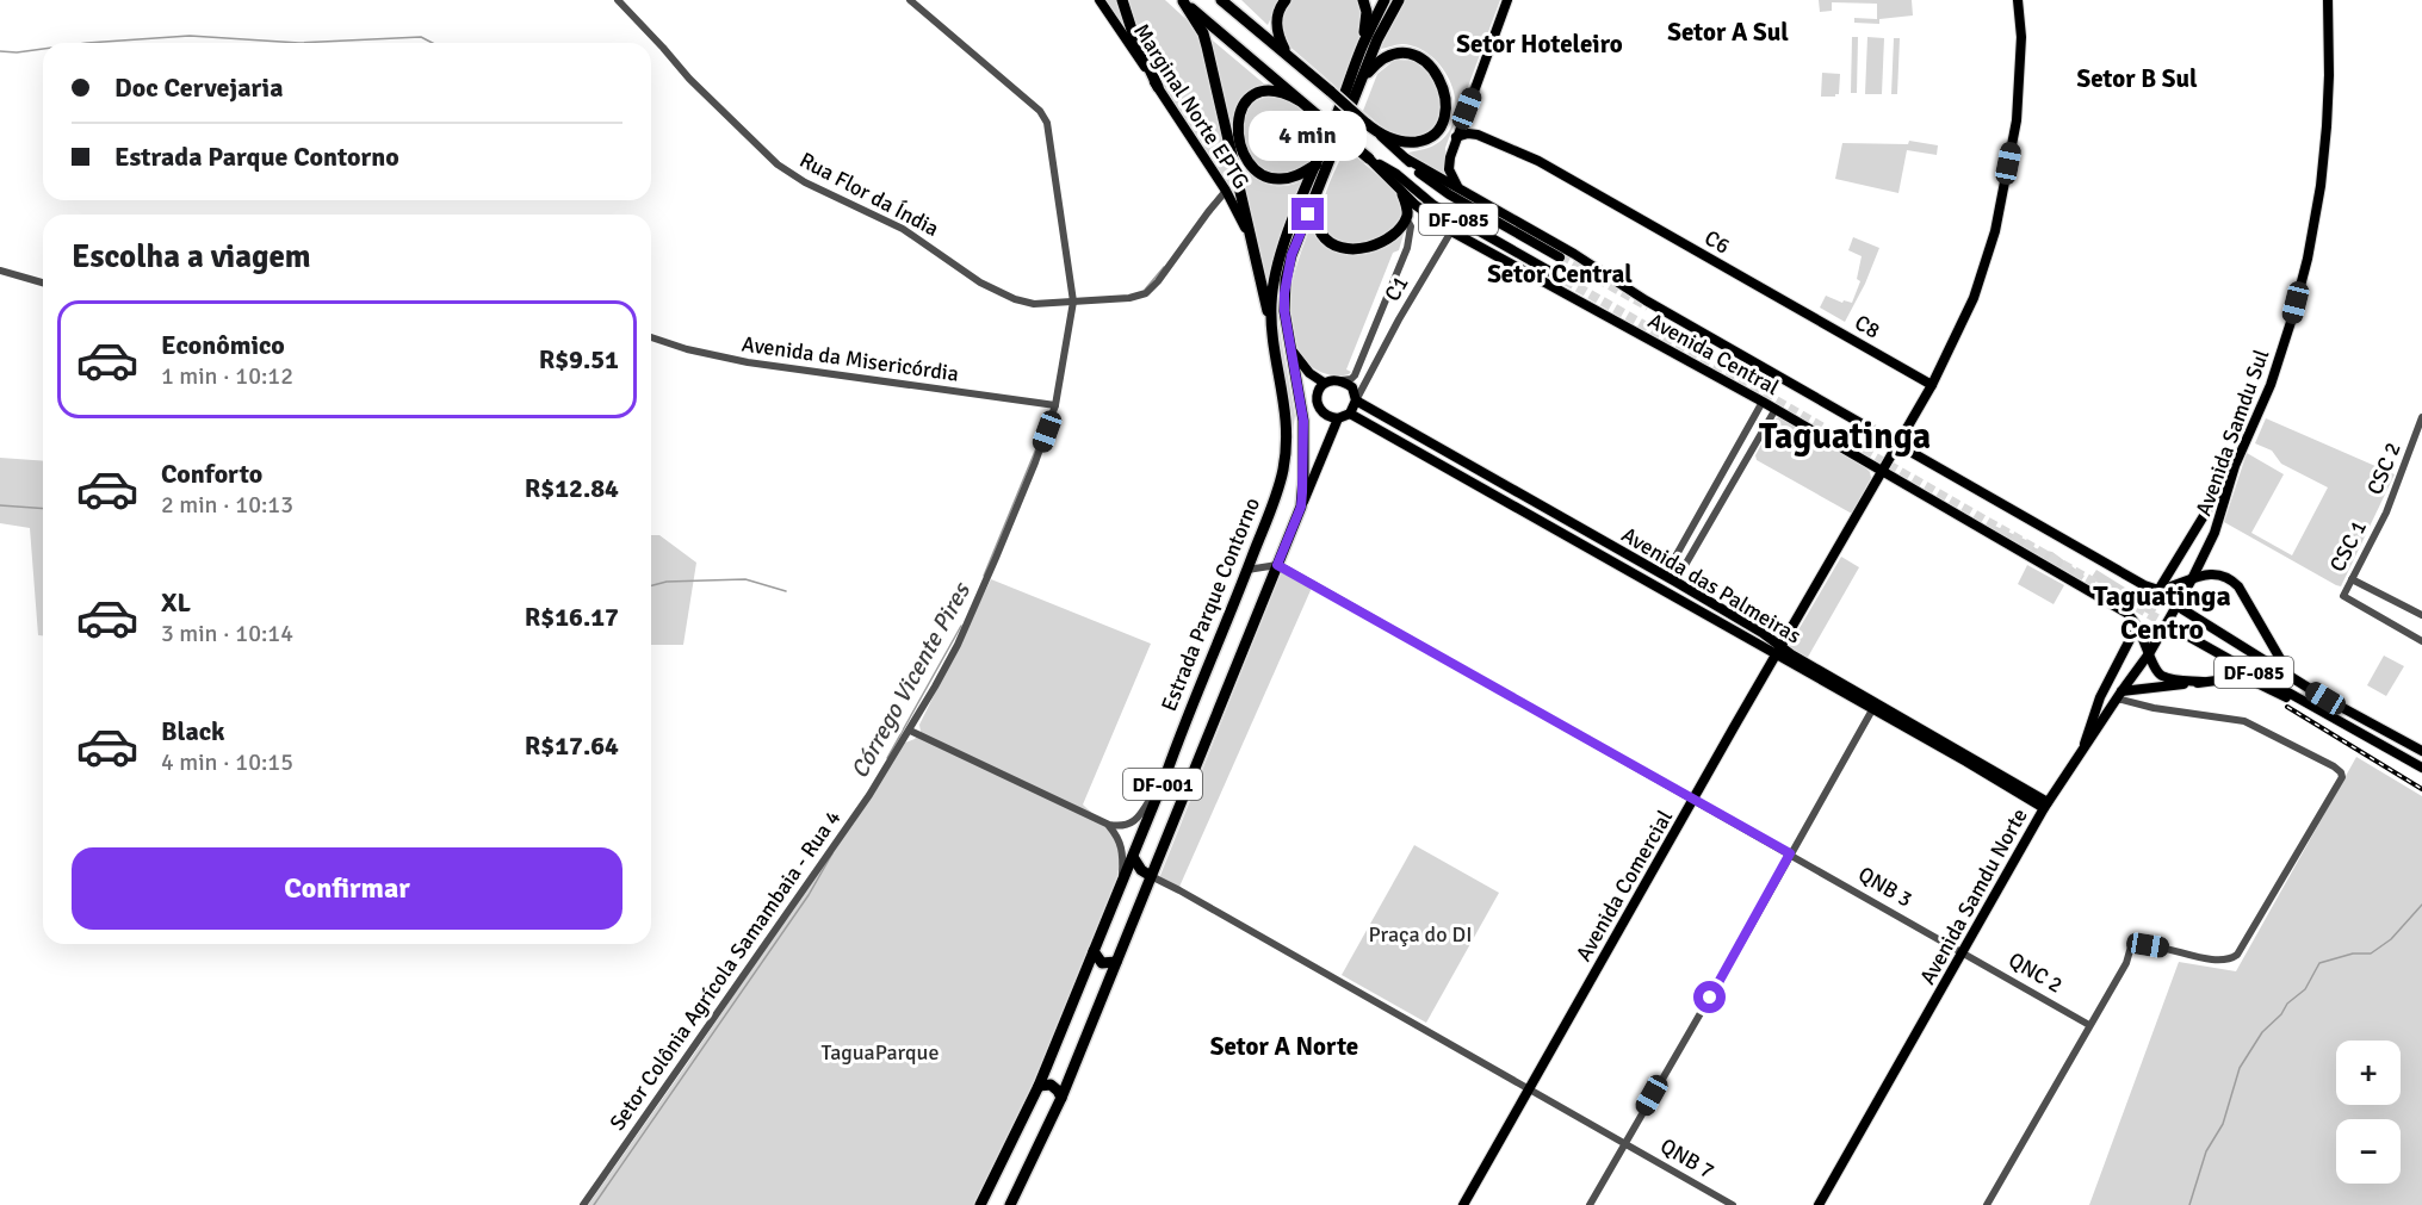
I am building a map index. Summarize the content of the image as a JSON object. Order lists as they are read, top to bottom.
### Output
{
  "streets": {
    "highway": ["DF-085", "Estrada Parque Contorno", "DF-001"],
    "main road": [
      "Marginal Norte EPTG",
      "C6",
      "C8",
      "Avenida Central",
      "Avenida Samdu Sul",
      "Avenida das Palmeiras",
      "Avenida Comercial",
      "Avenida Samdu Norte"
    ],
    "street": [
      "Rua Flor da Índia",
      "C1",
      "Avenida da Misericórdia",
      "CSC 2",
      "CSC 1",
      "QNB 3",
      "Setor Colônia Agrícola Samambaia - Rua 4",
      "QNC 2",
      "QNB 7"
    ]
  },
  "crossings": [
    ["Marginal Norte EPTG", "Rua Flor da Índia"],
    ["Rua Flor da Índia", "Setor Colônia Agrícola Samambaia - Rua 4"],
    ["DF-085", "Avenida Central"],
    ["DF-085", "Avenida Samdu Sul"],
    ["DF-085", "Avenida Samdu Norte"],
    ["C6", "C8"],
    ["C1", "Avenida Central"],
    ["C1", "Avenida das Palmeiras"],
    ["Avenida Central", "Avenida Comercial"],
    ["Avenida da Misericórdia", "Setor Colônia Agrícola Samambaia - Rua 4"],
    ["Avenida Samdu Sul", "Avenida Samdu Norte"],
    ["CSC 2", "CSC 1"],
    ["Avenida das Palmeiras", "Avenida Comercial"],
    ["Avenida das Palmeiras", "Avenida Samdu Norte"],
    ["Estrada Parque Contorno", "QNB 3"],
    ["Estrada Parque Contorno", "QNB 7"],
    ["Avenida Comercial", "QNB 3"],
    ["Avenida Comercial", "QNB 7"],
    ["QNB 3", "Avenida Samdu Norte"],
    ["QNB 3", "QNC 2"],
    ["Avenida Samdu Norte", "QNC 2"]
  ],
  "districts": [
    "Setor A Sul",
    "Setor Hoteleiro",
    "Setor B Sul",
    "Setor Central",
    "Taguatinga",
    "Taguatinga Centro",
    "Setor A Norte"
  ],
  "water": ["Córrego Vicente Pires"],
  "parks": ["Praça do DI", "TaguaParque"],
  "page": {
    "banner": ["Doc Cervejaria", "Estrada Parque Contorno"],
    "bubble": "4 min",
    "heading": "Escolha a viagem",
    "list": [
      {
        "name": "Econômico",
        "note": "1 min · 10:12",
        "value": "R$9.51"
      },
      {
        "name": "Conforto",
        "note": "2 min · 10:13",
        "value": "R$12.84"
      },
      {
        "name": "XL",
        "note": "3 min · 10:14",
        "value": "R$16.17"
      },
      {
        "name": "Black",
        "note": "4 min · 10:15",
        "value": "R$17.64"
      }
    ],
    "buttons": "Confirmar",
    "map_buttons": ["+", "−"]
  }
}
